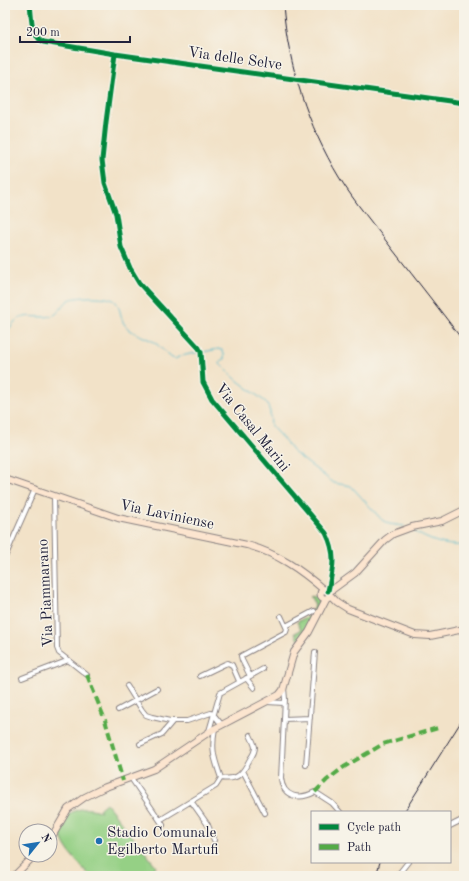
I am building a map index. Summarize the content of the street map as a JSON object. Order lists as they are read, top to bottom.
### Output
{
  "streets": {
    "street": [
      "Via delle Selve",
      "Via Casal Marini",
      "Via Laviniense",
      "Via Piammarano"
    ]
  },
  "crossings": [
    ["Via delle Selve", "Via Casal Marini"],
    ["Via Casal Marini", "Via Laviniense"],
    ["Via Laviniense", "Via Piammarano"]
  ],
  "places": ["Stadio Comunale Egilberto Martufi"],
  "legend": ["Cycle path", "Path"],
  "scale_bar": "200 m",
  "north": "top right"
}
